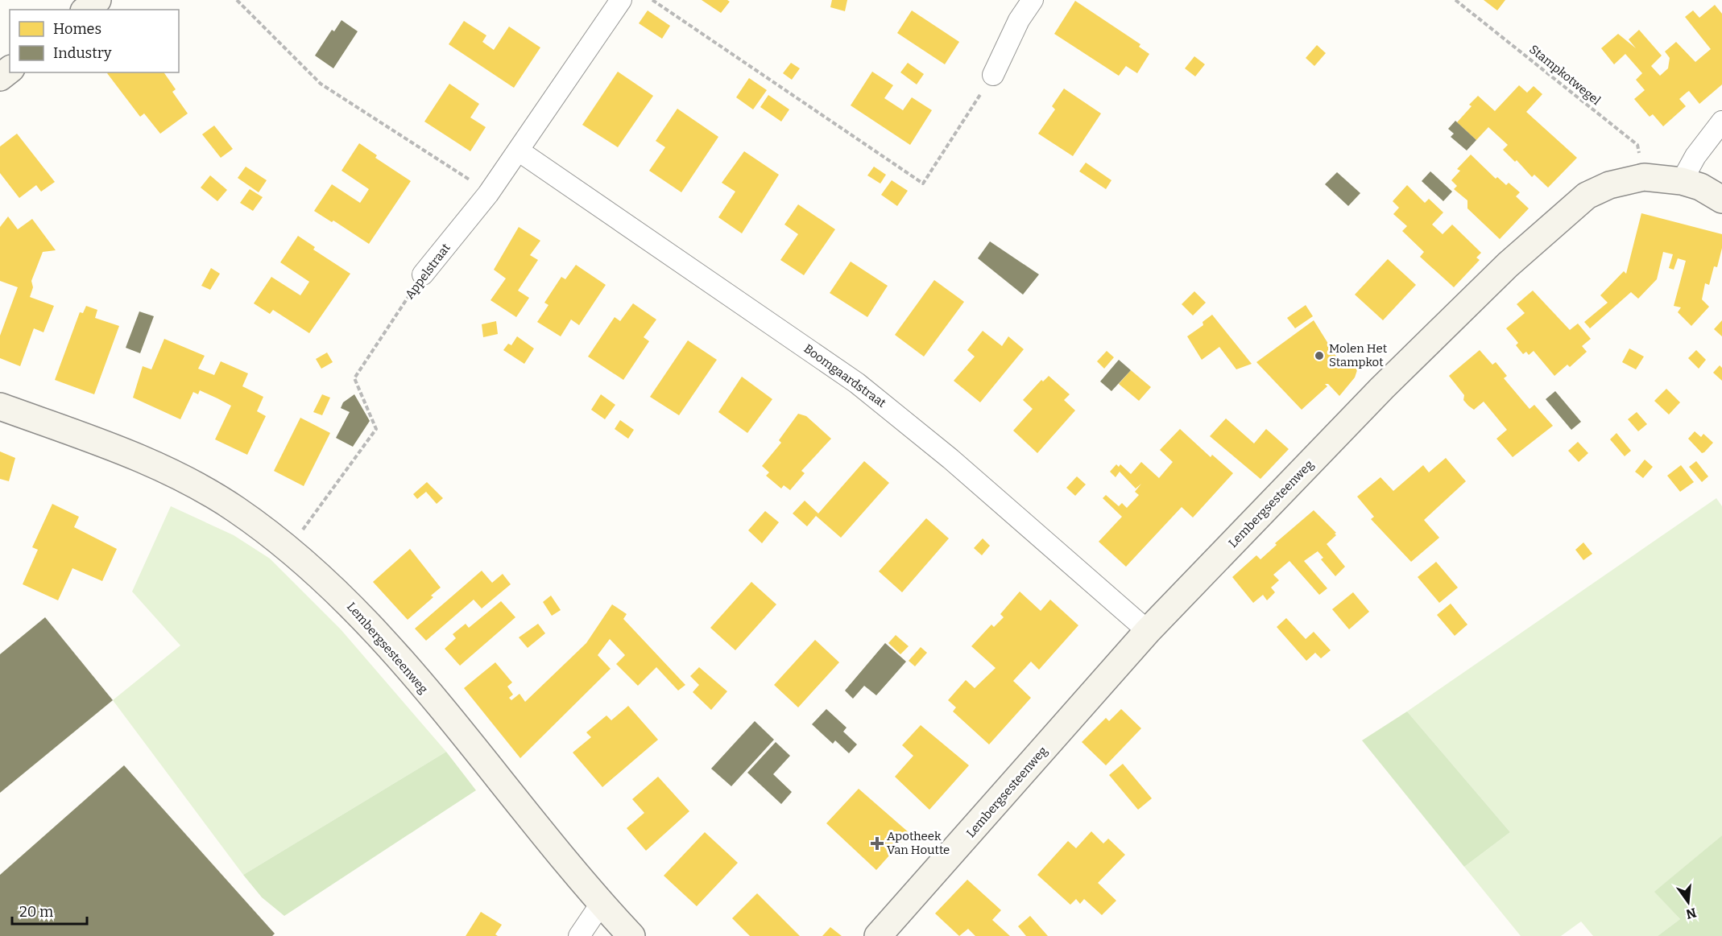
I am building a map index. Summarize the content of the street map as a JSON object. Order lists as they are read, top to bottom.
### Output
{
  "streets": {
    "street": ["Appelstraat", "Boomgaardstraat", "Lembergsesteenweg"],
    "path": ["Stampkotwegel"]
  },
  "crossings": [
    ["Stampkotwegel", "Lembergsesteenweg"],
    ["Appelstraat", "Boomgaardstraat"],
    ["Appelstraat", "Lembergsesteenweg"],
    ["Boomgaardstraat", "Lembergsesteenweg"]
  ],
  "places": {
    "other": ["Molen Het Stampkot"],
    "health": ["Apotheek Van Houtte"]
  },
  "legend": ["Homes", "Industry"],
  "scale_bar": "20 m",
  "north": "bottom"
}
